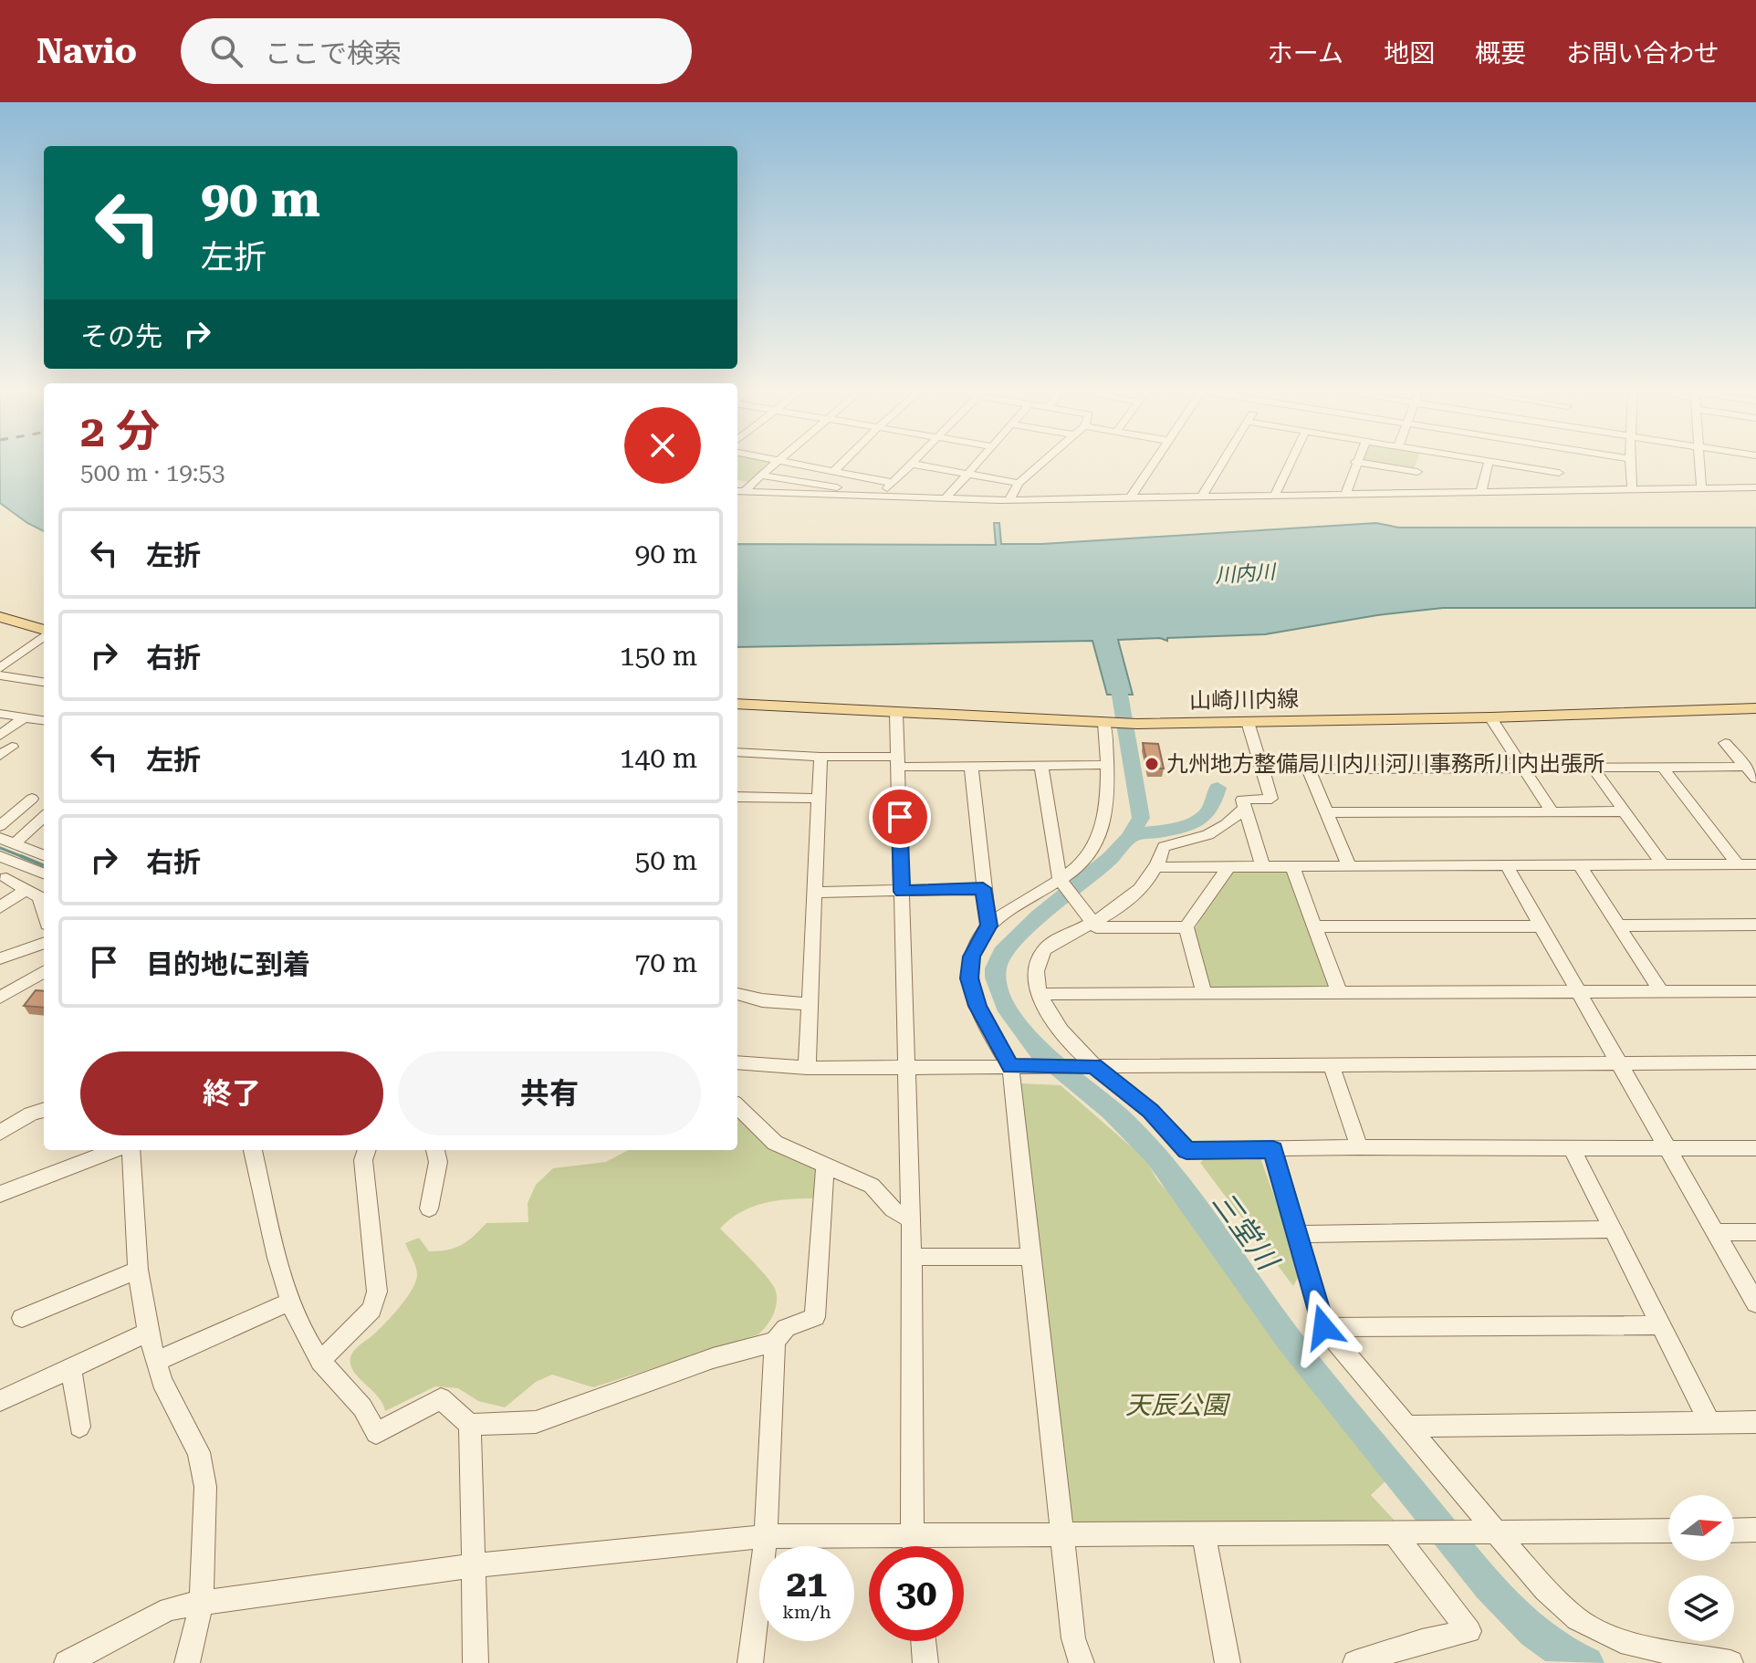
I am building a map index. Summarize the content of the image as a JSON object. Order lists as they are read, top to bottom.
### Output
{
  "streets": {
    "main road": ["山崎川内線"]
  },
  "water": ["川内川", "三堂川"],
  "parks": ["天辰公園"],
  "places": ["九州地方整備局川内川河川事務所川内出張所"],
  "north": "right",
  "page": {
    "header": "Navio",
    "search": "ここで検索",
    "nav": [
      "ホーム",
      "地図",
      "概要",
      "お問い合わせ"
    ],
    "turn": ["90 m", "左折"],
    "then": "その先",
    "heading": ["2 分", "500 m · 19:53"],
    "list": [
      {
        "name": "左折",
        "value": "90 m"
      },
      {
        "name": "右折",
        "value": "150 m"
      },
      {
        "name": "左折",
        "value": "140 m"
      },
      {
        "name": "右折",
        "value": "50 m"
      },
      {
        "name": "目的地に到着",
        "value": "70 m"
      }
    ],
    "buttons": ["終了", "共有"],
    "speed": "21 km/h",
    "limit": "30"
  }
}
